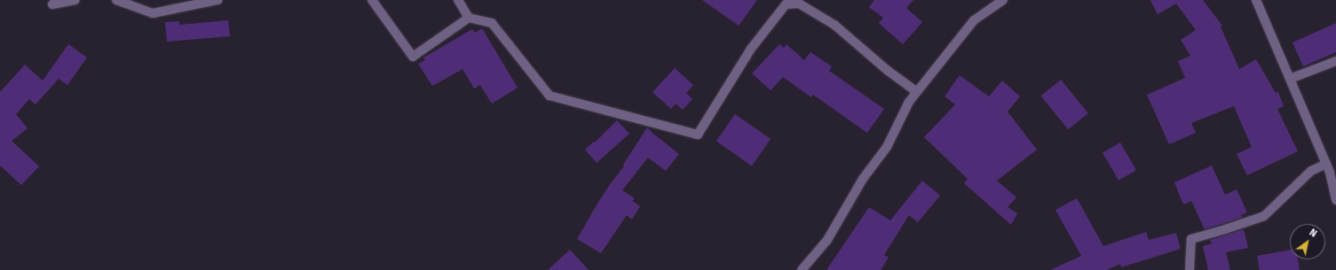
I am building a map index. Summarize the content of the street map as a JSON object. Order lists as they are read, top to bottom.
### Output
{
  "north": "top right"
}
